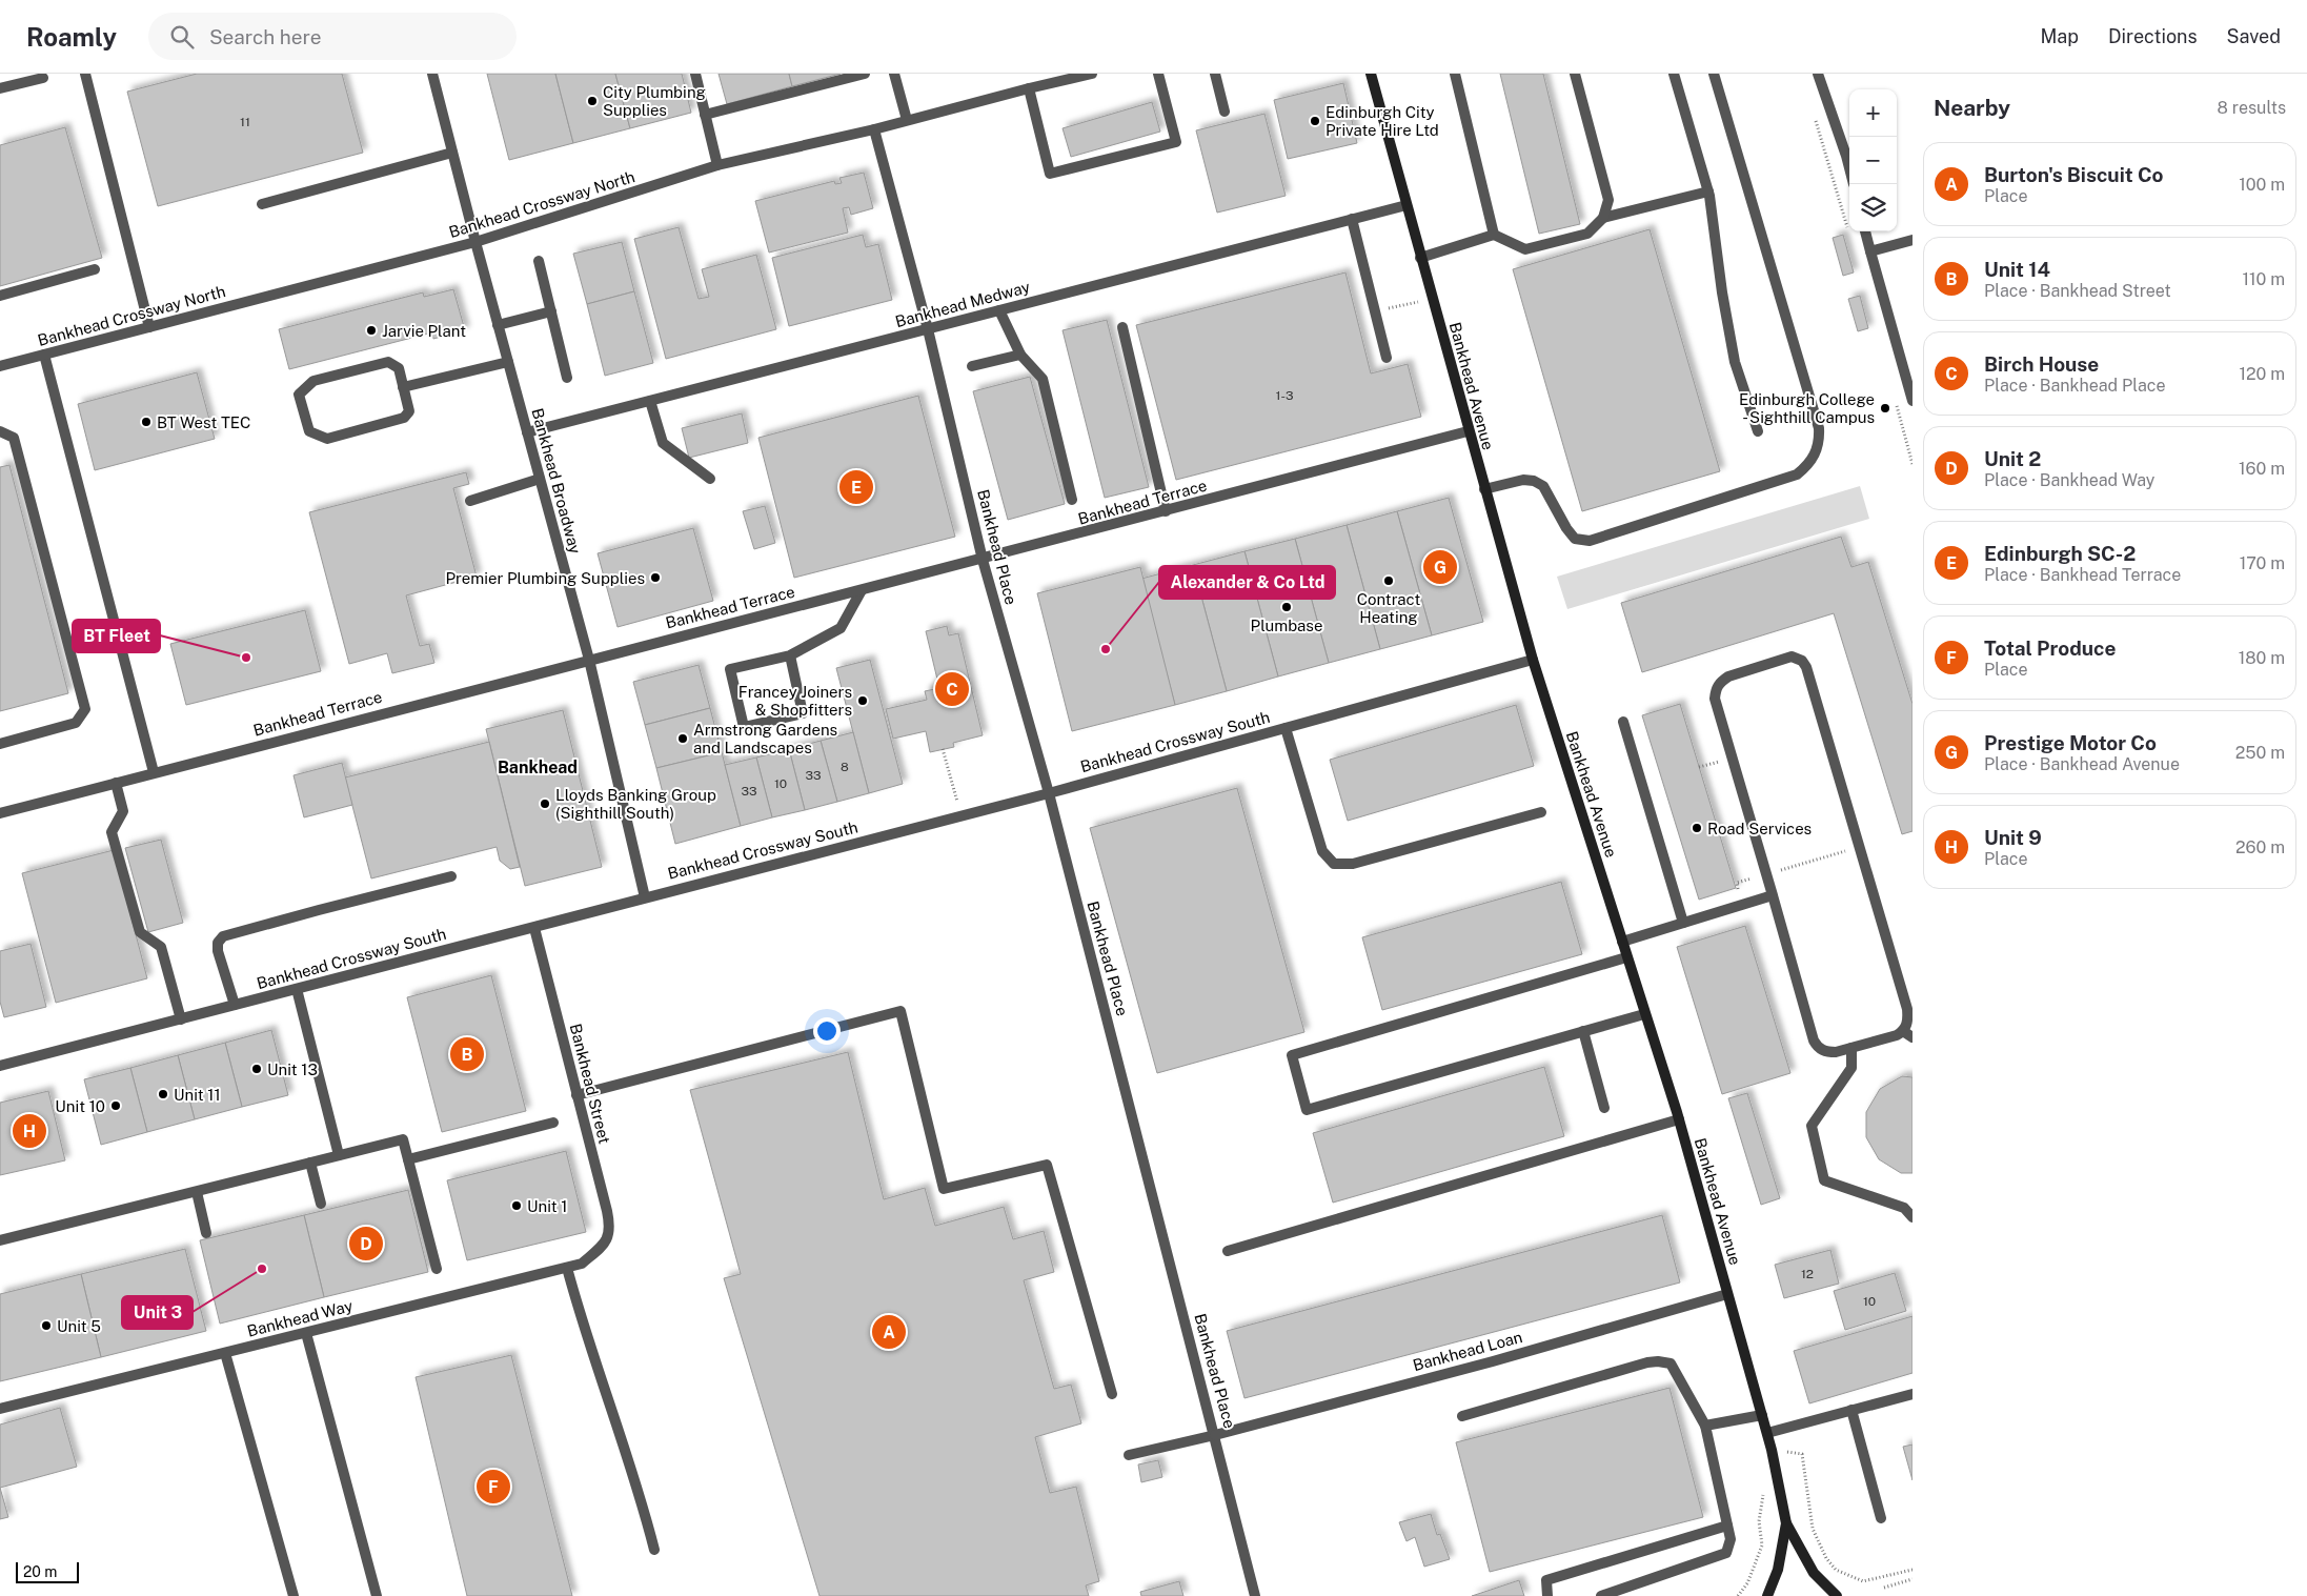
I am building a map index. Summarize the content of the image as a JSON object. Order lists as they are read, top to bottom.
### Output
{
  "streets": {
    "street": [
      "Bankhead Crossway North",
      "Bankhead Medway",
      "Bankhead Avenue",
      "Bankhead Broadway",
      "Bankhead Terrace",
      "Bankhead Place",
      "Bankhead Crossway South",
      "Bankhead Street",
      "Bankhead Way",
      "Bankhead Loan"
    ]
  },
  "crossings": [
    ["Bankhead Crossway North", "Bankhead Broadway"],
    ["Bankhead Crossway North", "Bankhead Place"],
    ["Bankhead Medway", "Bankhead Avenue"],
    ["Bankhead Medway", "Bankhead Broadway"],
    ["Bankhead Medway", "Bankhead Place"],
    ["Bankhead Avenue", "Bankhead Terrace"],
    ["Bankhead Avenue", "Bankhead Crossway South"],
    ["Bankhead Avenue", "Bankhead Loan"],
    ["Bankhead Broadway", "Bankhead Terrace"],
    ["Bankhead Broadway", "Bankhead Crossway South"],
    ["Bankhead Terrace", "Bankhead Place"],
    ["Bankhead Place", "Bankhead Crossway South"],
    ["Bankhead Place", "Bankhead Loan"],
    ["Bankhead Crossway South", "Bankhead Street"],
    ["Bankhead Street", "Bankhead Way"]
  ],
  "districts": ["Bankhead"],
  "places": [
    "City Plumbing Supplies",
    "Edinburgh City Private Hire Ltd",
    "Jarvie Plant",
    "Edinburgh College - Sighthill Campus",
    "BT West TEC",
    "Premier Plumbing Supplies",
    "Contract Heating",
    "Plumbase",
    "Alexander & Co Ltd",
    "BT Fleet",
    "Francey Joiners & Shopfitters",
    "Armstrong Gardens and Landscapes",
    "Lloyds Banking Group (Sighthill South)",
    "Road Services",
    "Unit 13",
    "Unit 11",
    "Unit 10",
    "Unit 1",
    "Unit 3",
    "Unit 5"
  ],
  "house_numbers": [
    "11",
    "1-3",
    "8",
    "33",
    "10",
    "33",
    "12",
    "10"
  ],
  "scale_bar": "20 m",
  "page": {
    "header": "Roamly",
    "search": "Search here",
    "nav": ["Map", "Directions", "Saved"],
    "heading": ["Nearby", "8 results"],
    "map_buttons": ["+", "−"],
    "list": [
      {
        "mark": "A",
        "name": "Burton's Biscuit Co",
        "note": "Place",
        "value": "100 m"
      },
      {
        "mark": "B",
        "name": "Unit 14",
        "note": "Place · Bankhead Street",
        "value": "110 m"
      },
      {
        "mark": "C",
        "name": "Birch House",
        "note": "Place · Bankhead Place",
        "value": "120 m"
      },
      {
        "mark": "D",
        "name": "Unit 2",
        "note": "Place · Bankhead Way",
        "value": "160 m"
      },
      {
        "mark": "E",
        "name": "Edinburgh SC-2",
        "note": "Place · Bankhead Terrace",
        "value": "170 m"
      },
      {
        "mark": "F",
        "name": "Total Produce",
        "note": "Place",
        "value": "180 m"
      },
      {
        "mark": "G",
        "name": "Prestige Motor Co",
        "note": "Place · Bankhead Avenue",
        "value": "250 m"
      },
      {
        "mark": "H",
        "name": "Unit 9",
        "note": "Place",
        "value": "260 m"
      }
    ],
    "pins": [
      "E",
      "G",
      "C",
      "B",
      "H",
      "D",
      "A",
      "F"
    ],
    "scale": "20 m"
  }
}
